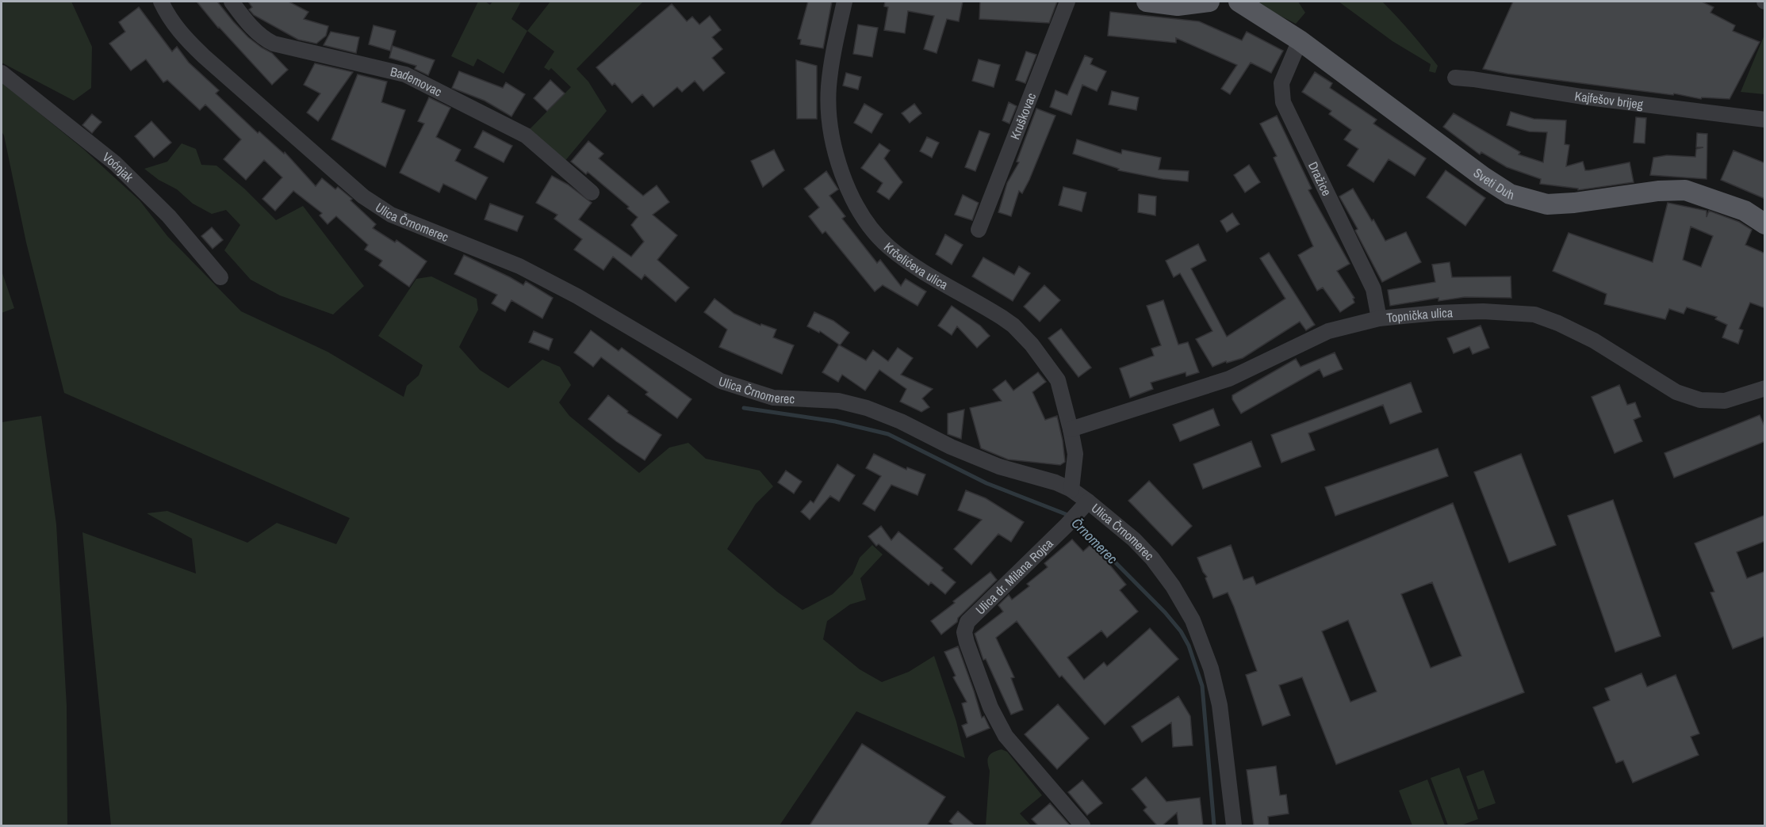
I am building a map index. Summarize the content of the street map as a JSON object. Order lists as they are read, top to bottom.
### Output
{
  "streets": {
    "main road": ["Sveti Duh"],
    "street": [
      "Bademovac",
      "Kajfešov brijeg",
      "Kruškovac",
      "Voćnjak",
      "Dražice",
      "Ulica Črnomerec",
      "Krčelićeva ulica",
      "Topnička ulica",
      "Ulica dr. Milana Rojca"
    ]
  },
  "crossings": [
    ["Dražice", "Sveti Duh"],
    ["Dražice", "Topnička ulica"],
    ["Ulica Črnomerec", "Krčelićeva ulica"],
    ["Ulica Črnomerec", "Ulica dr. Milana Rojca"],
    ["Krčelićeva ulica", "Topnička ulica"]
  ],
  "water": ["Črnomerec"]
}
